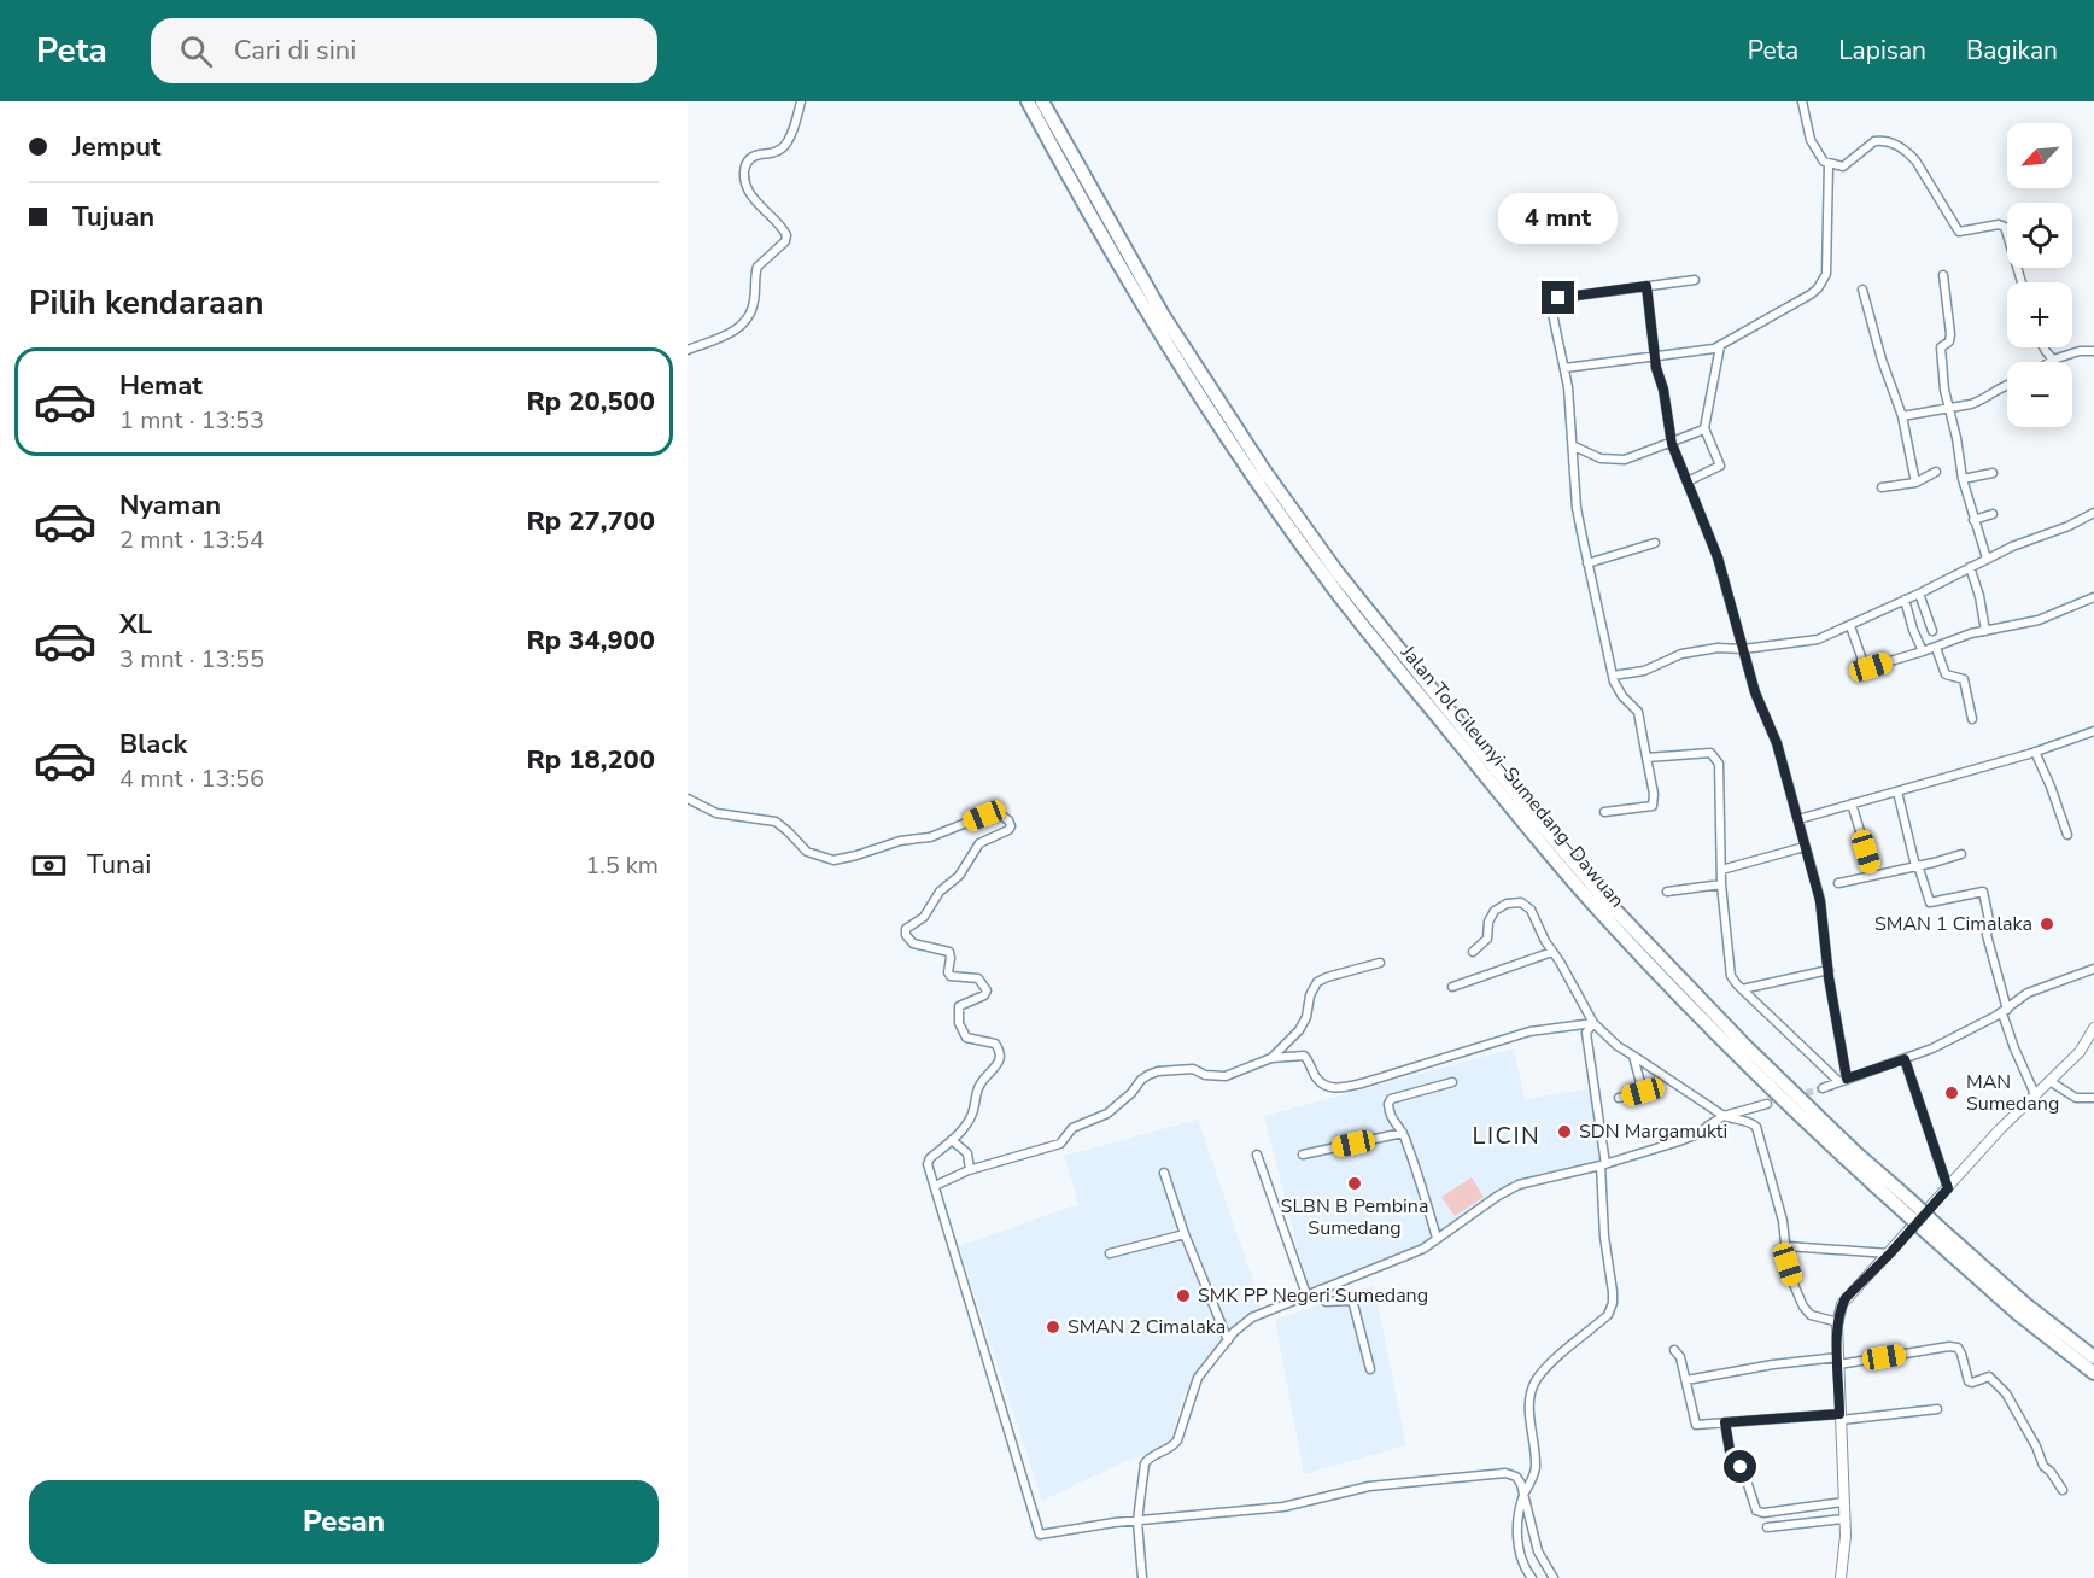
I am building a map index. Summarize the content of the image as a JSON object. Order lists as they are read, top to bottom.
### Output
{
  "streets": {
    "highway": ["Jalan Tol Cileunyi–Sumedang–Dawuan"]
  },
  "districts": ["LICIN"],
  "places": [
    "SMAN 1 Cimalaka",
    "MAN Sumedang",
    "SDN Margamukti",
    "SLBN B Pembina Sumedang",
    "SMK PP Negeri Sumedang",
    "SMAN 2 Cimalaka"
  ],
  "north": "bottom left",
  "page": {
    "header": "Peta",
    "search": "Cari di sini",
    "nav": ["Peta", "Lapisan", "Bagikan"],
    "banner": ["Jemput", "Tujuan"],
    "map_buttons": ["+", "−"],
    "bubble": "4 mnt",
    "heading": "Pilih kendaraan",
    "list": [
      {
        "name": "Hemat",
        "note": "1 mnt · 13:53",
        "value": "Rp 20,500"
      },
      {
        "name": "Nyaman",
        "note": "2 mnt · 13:54",
        "value": "Rp 27,700"
      },
      {
        "name": "XL",
        "note": "3 mnt · 13:55",
        "value": "Rp 34,900"
      },
      {
        "name": "Black",
        "note": "4 mnt · 13:56",
        "value": "Rp 18,200"
      }
    ],
    "pay": ["Tunai", "1.5 km"],
    "buttons": "Pesan"
  }
}
